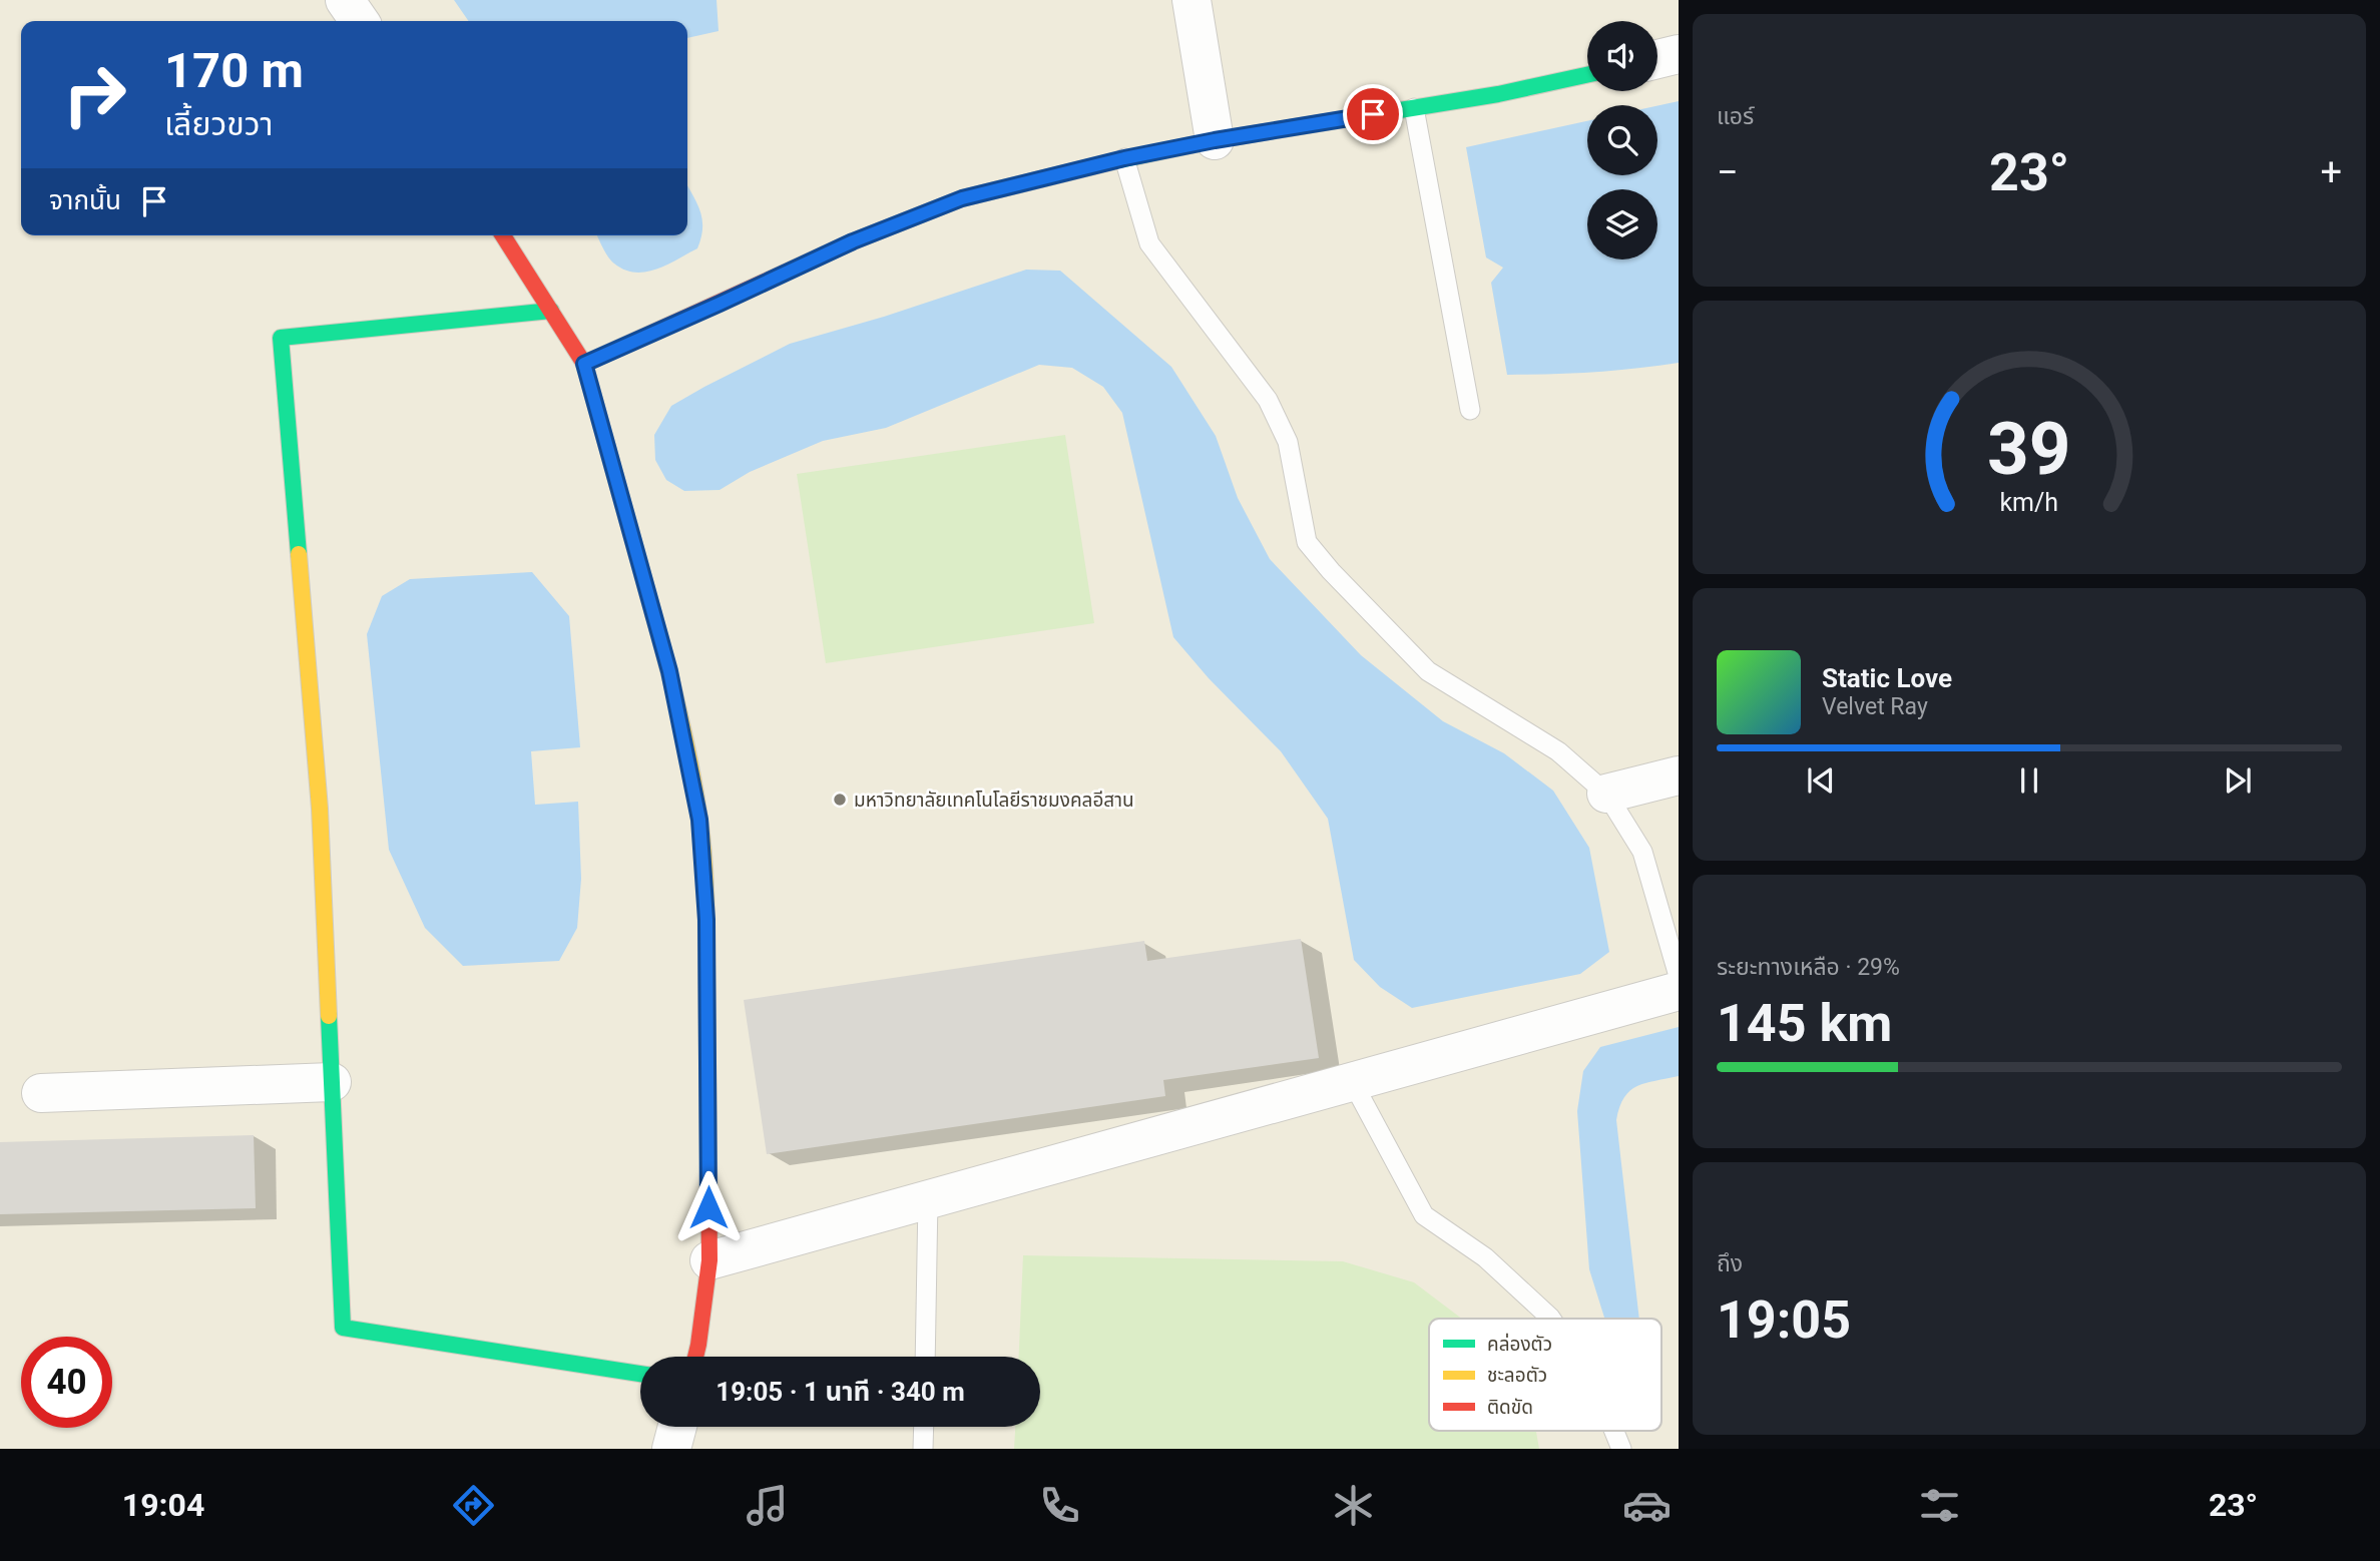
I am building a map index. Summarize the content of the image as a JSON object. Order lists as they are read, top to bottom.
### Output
{
  "places": ["มหาวิทยาลัยเทคโนโลยีราชมงคลอีสาน"],
  "legend": ["คล่องตัว", "ชะลอตัว", "ติดขัด"],
  "page": {
    "tile": [
      "แอร์",
      ["ระยะทางเหลือ · 29%", "145 km"],
      ["ถึง", "19:05"]
    ],
    "turn": ["170 m", "เลี้ยวขวา"],
    "heat": ["−", "23°", "+"],
    "then": "จากนั้น",
    "song": ["Static Love", "Velvet Ray"],
    "limit": "40",
    "trip": "19:05 · 1 นาที · 340 m",
    "tabs": ["19:04", "23°"],
    "gauge": ["39", "km/h"]
  }
}
